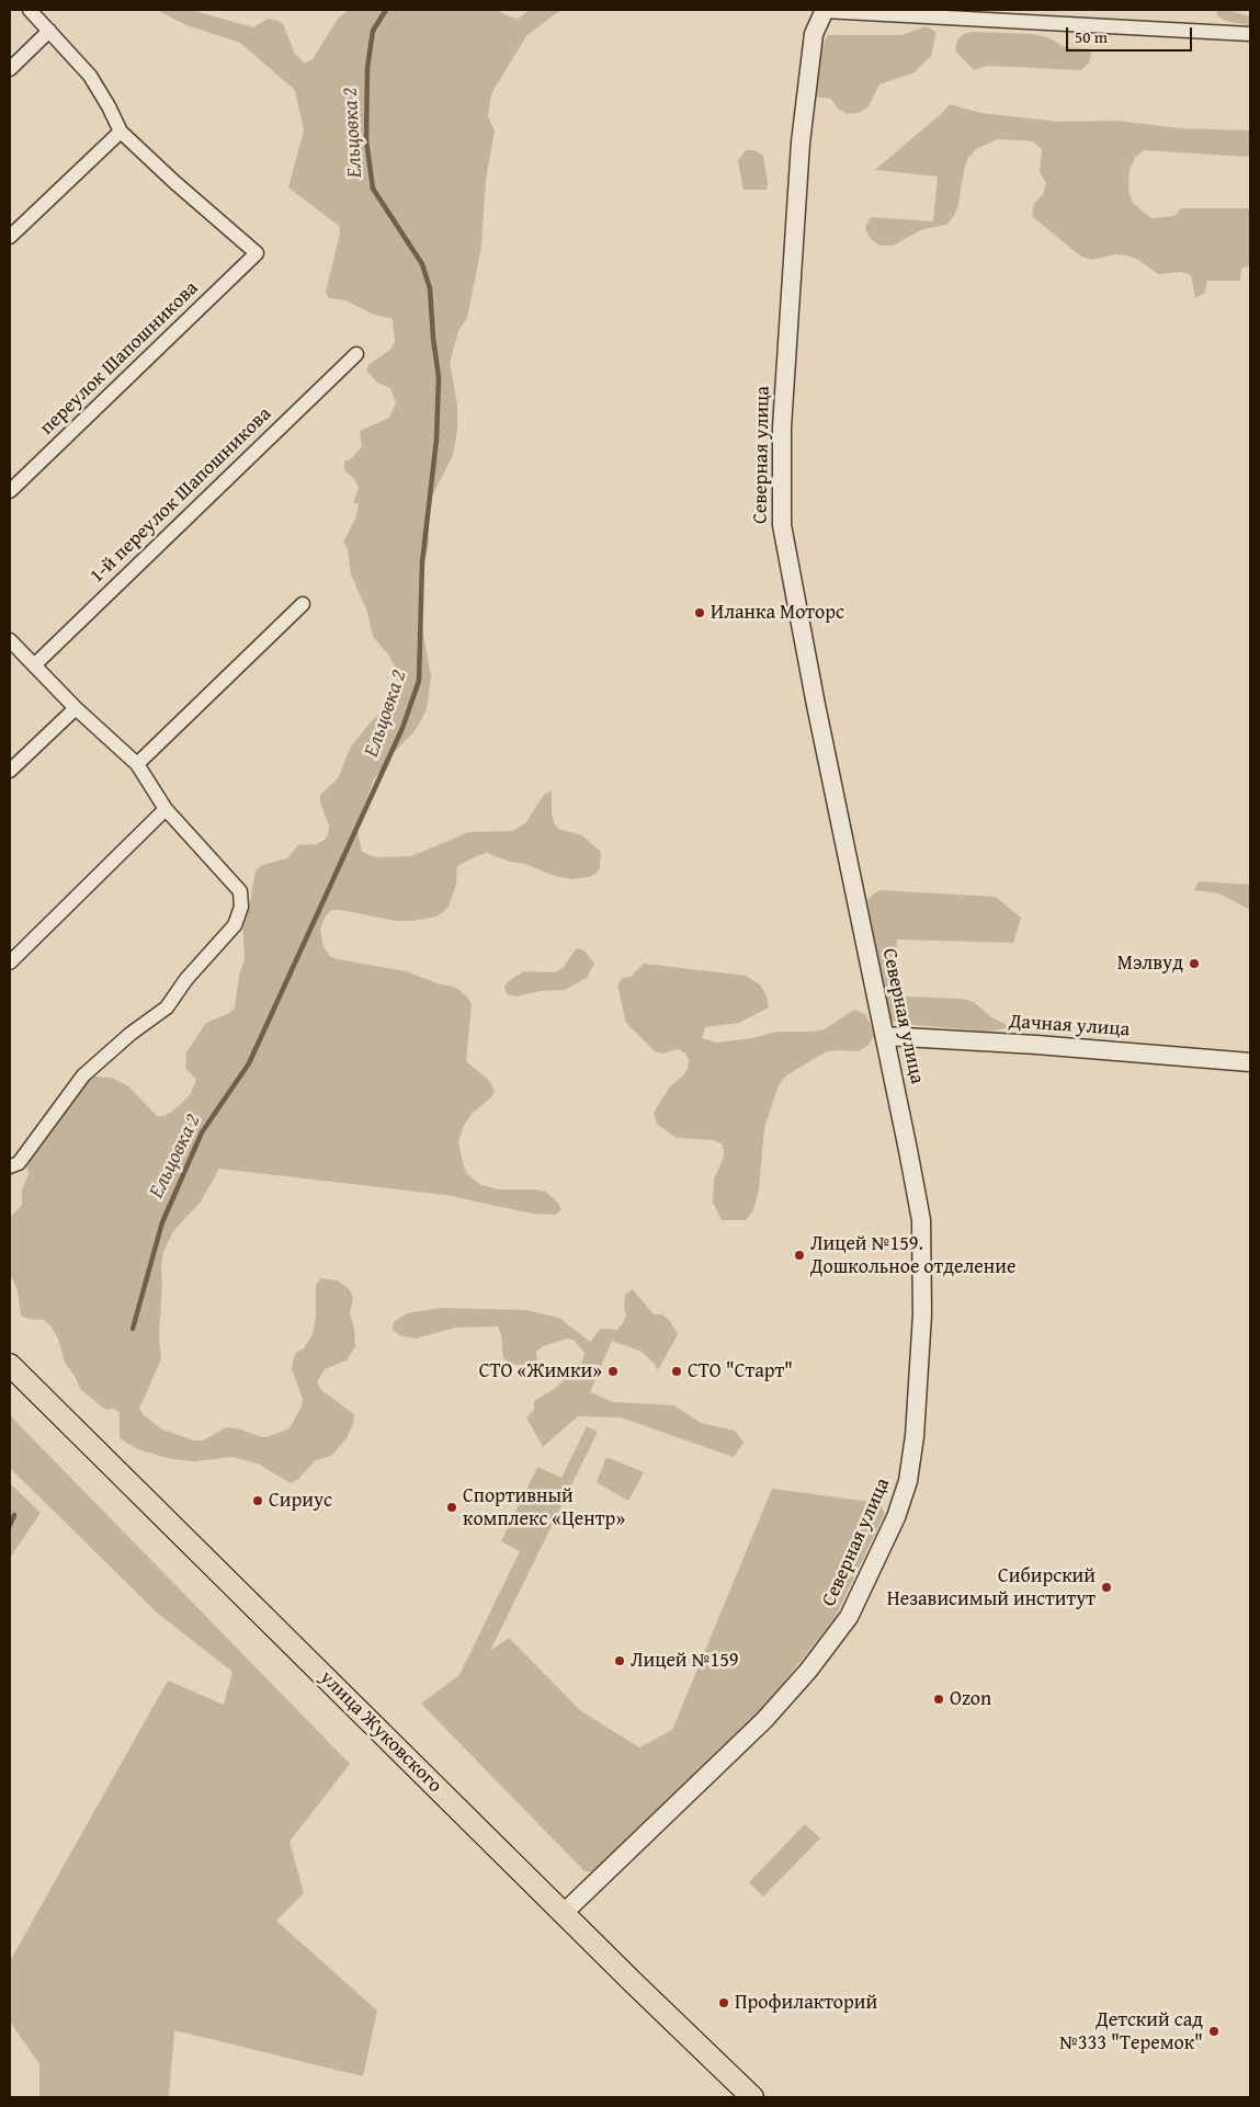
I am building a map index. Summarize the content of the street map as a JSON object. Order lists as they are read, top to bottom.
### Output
{
  "streets": {
    "main road": ["улица Жуковского"],
    "street": [
      "переулок Шапошникова",
      "Северная улица",
      "1-й переулок Шапошникова",
      "Дачная улица"
    ]
  },
  "crossings": [
    ["Северная улица", "Дачная улица"],
    ["Северная улица", "улица Жуковского"]
  ],
  "water": ["Ельцовка 2"],
  "places": [
    "Иланка Моторс",
    "Мэлвуд",
    "Лицей №159. Дошкольное отделение",
    "СТО «Жимки»",
    "СТО \"Старт\"",
    "Сириус",
    "Спортивный комплекс «Центр»",
    "Сибирский Независимый институт",
    "Лицей №159",
    "Ozon",
    "Профилакторий",
    "Детский сад №333 \"Теремок\""
  ],
  "scale_bar": "50 m"
}
